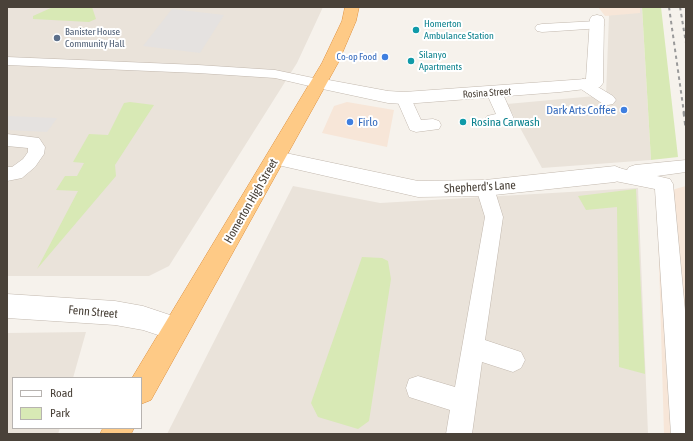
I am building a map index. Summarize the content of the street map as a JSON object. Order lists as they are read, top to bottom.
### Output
{
  "streets": {
    "highway": ["Homerton High Street"],
    "street": ["Rosina Street", "Shepherd's Lane", "Fenn Street"]
  },
  "crossings": [
    ["Rosina Street", "Homerton High Street"],
    ["Shepherd's Lane", "Homerton High Street"],
    ["Homerton High Street", "Fenn Street"]
  ],
  "places": [
    "Homerton Ambulance Station",
    "Banister House Community Hall",
    "Co-op Food",
    "Silanyo Apartments",
    "Dark Arts Coffee",
    "Firlo",
    "Rosina Carwash"
  ],
  "legend": ["Road", "Park"]
}
